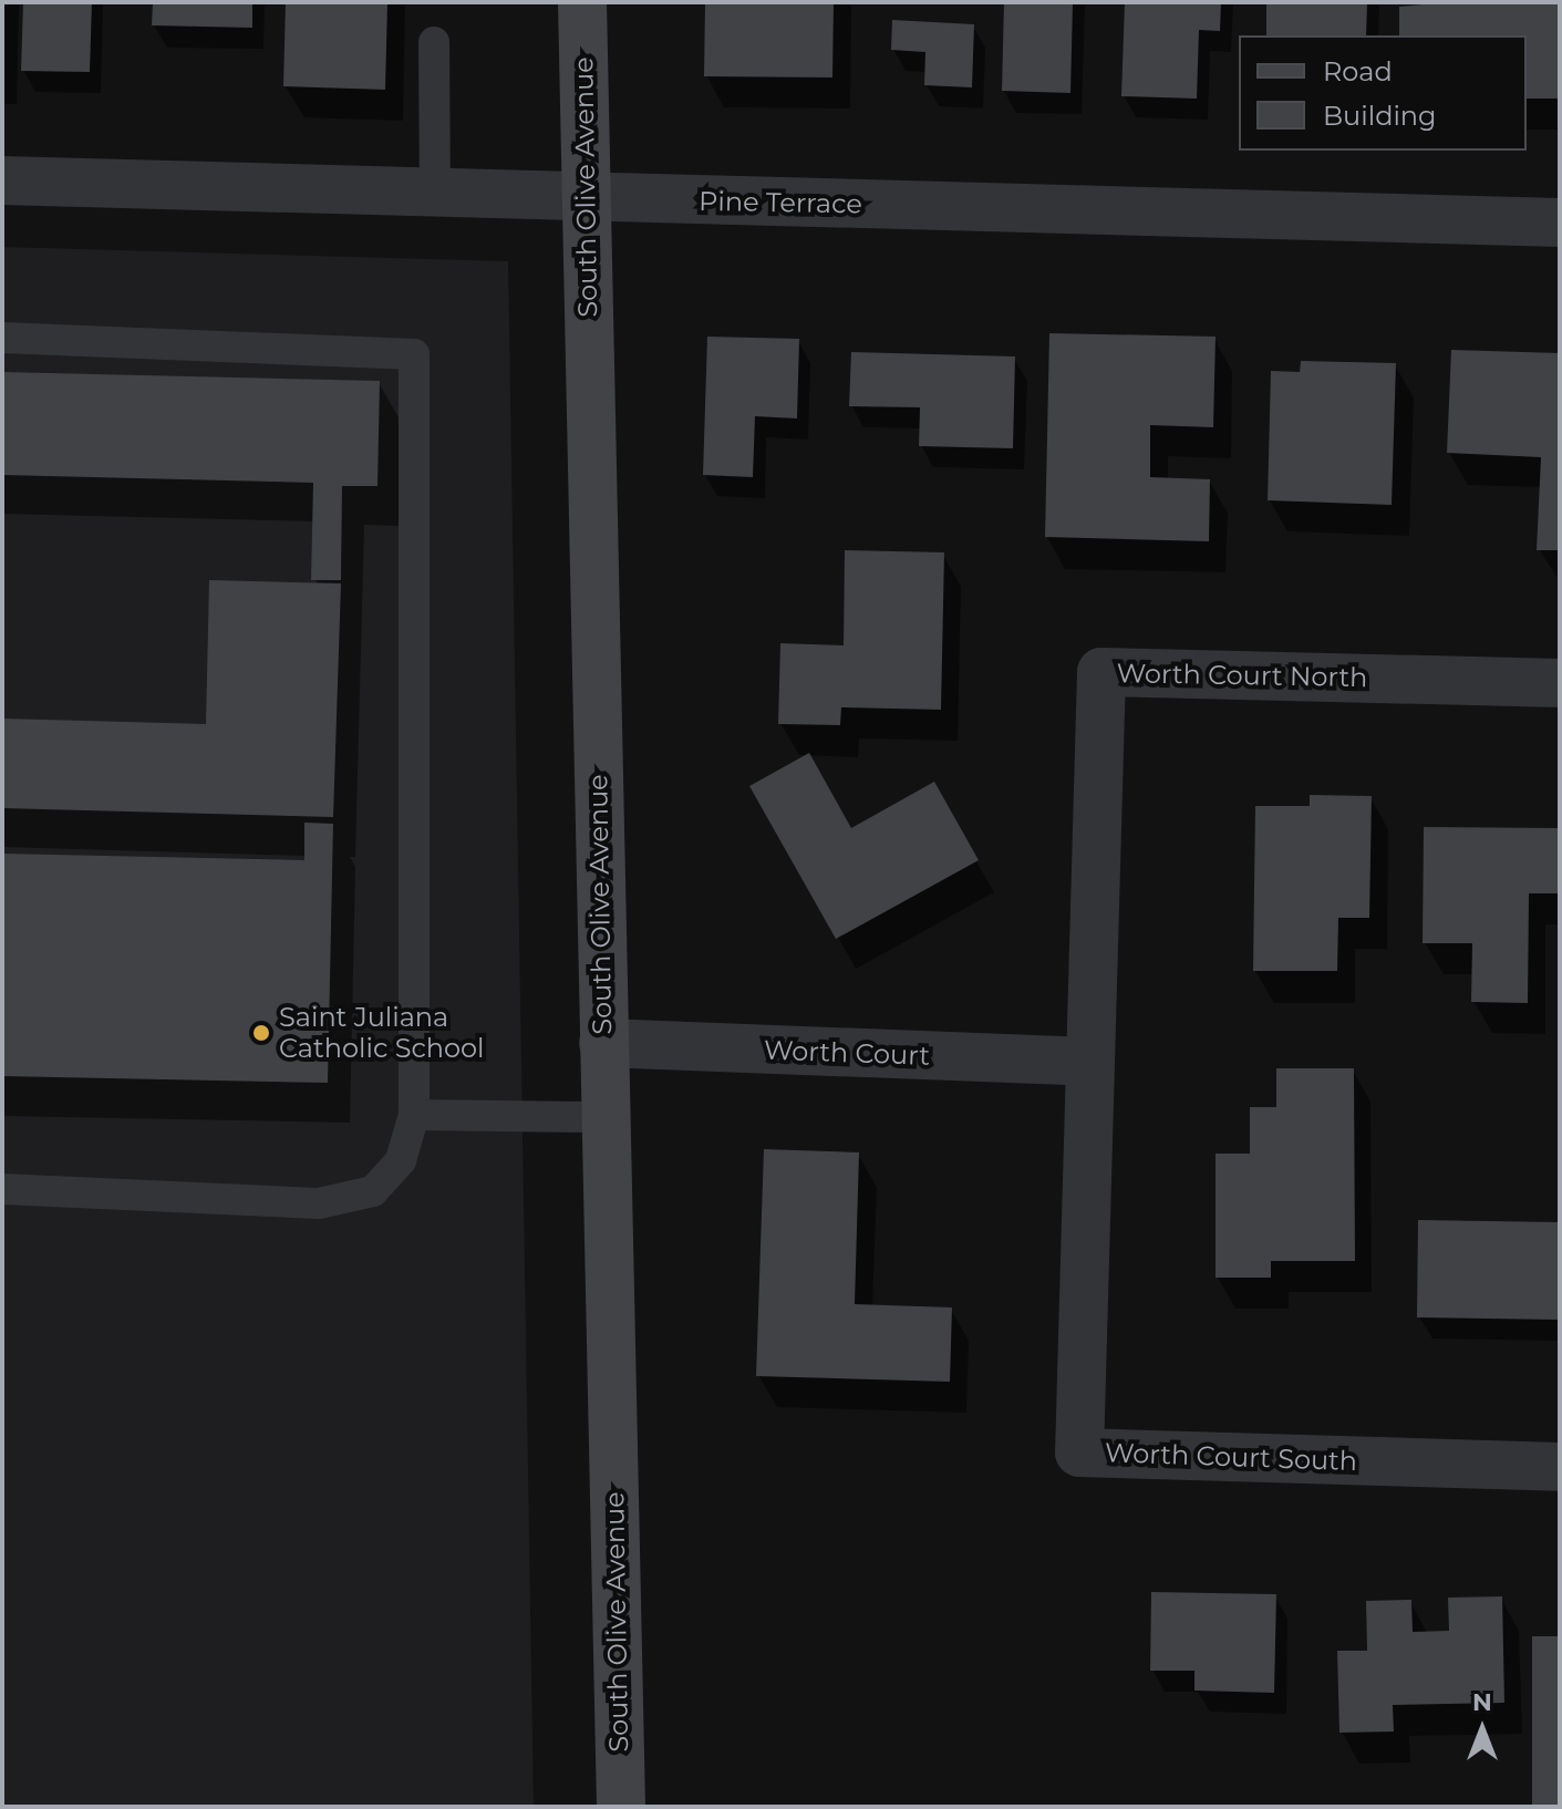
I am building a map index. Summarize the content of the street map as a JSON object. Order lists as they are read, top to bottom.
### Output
{
  "streets": {
    "street": [
      "South Olive Avenue",
      "Pine Terrace",
      "Worth Court North",
      "Worth Court",
      "Worth Court South"
    ]
  },
  "crossings": [
    ["South Olive Avenue", "Pine Terrace"],
    ["South Olive Avenue", "Worth Court"],
    ["Worth Court North", "Worth Court"],
    ["Worth Court North", "Worth Court South"],
    ["Worth Court", "Worth Court South"]
  ],
  "places": ["Saint Juliana Catholic School"],
  "legend": ["Road", "Building"],
  "north": "top"
}
